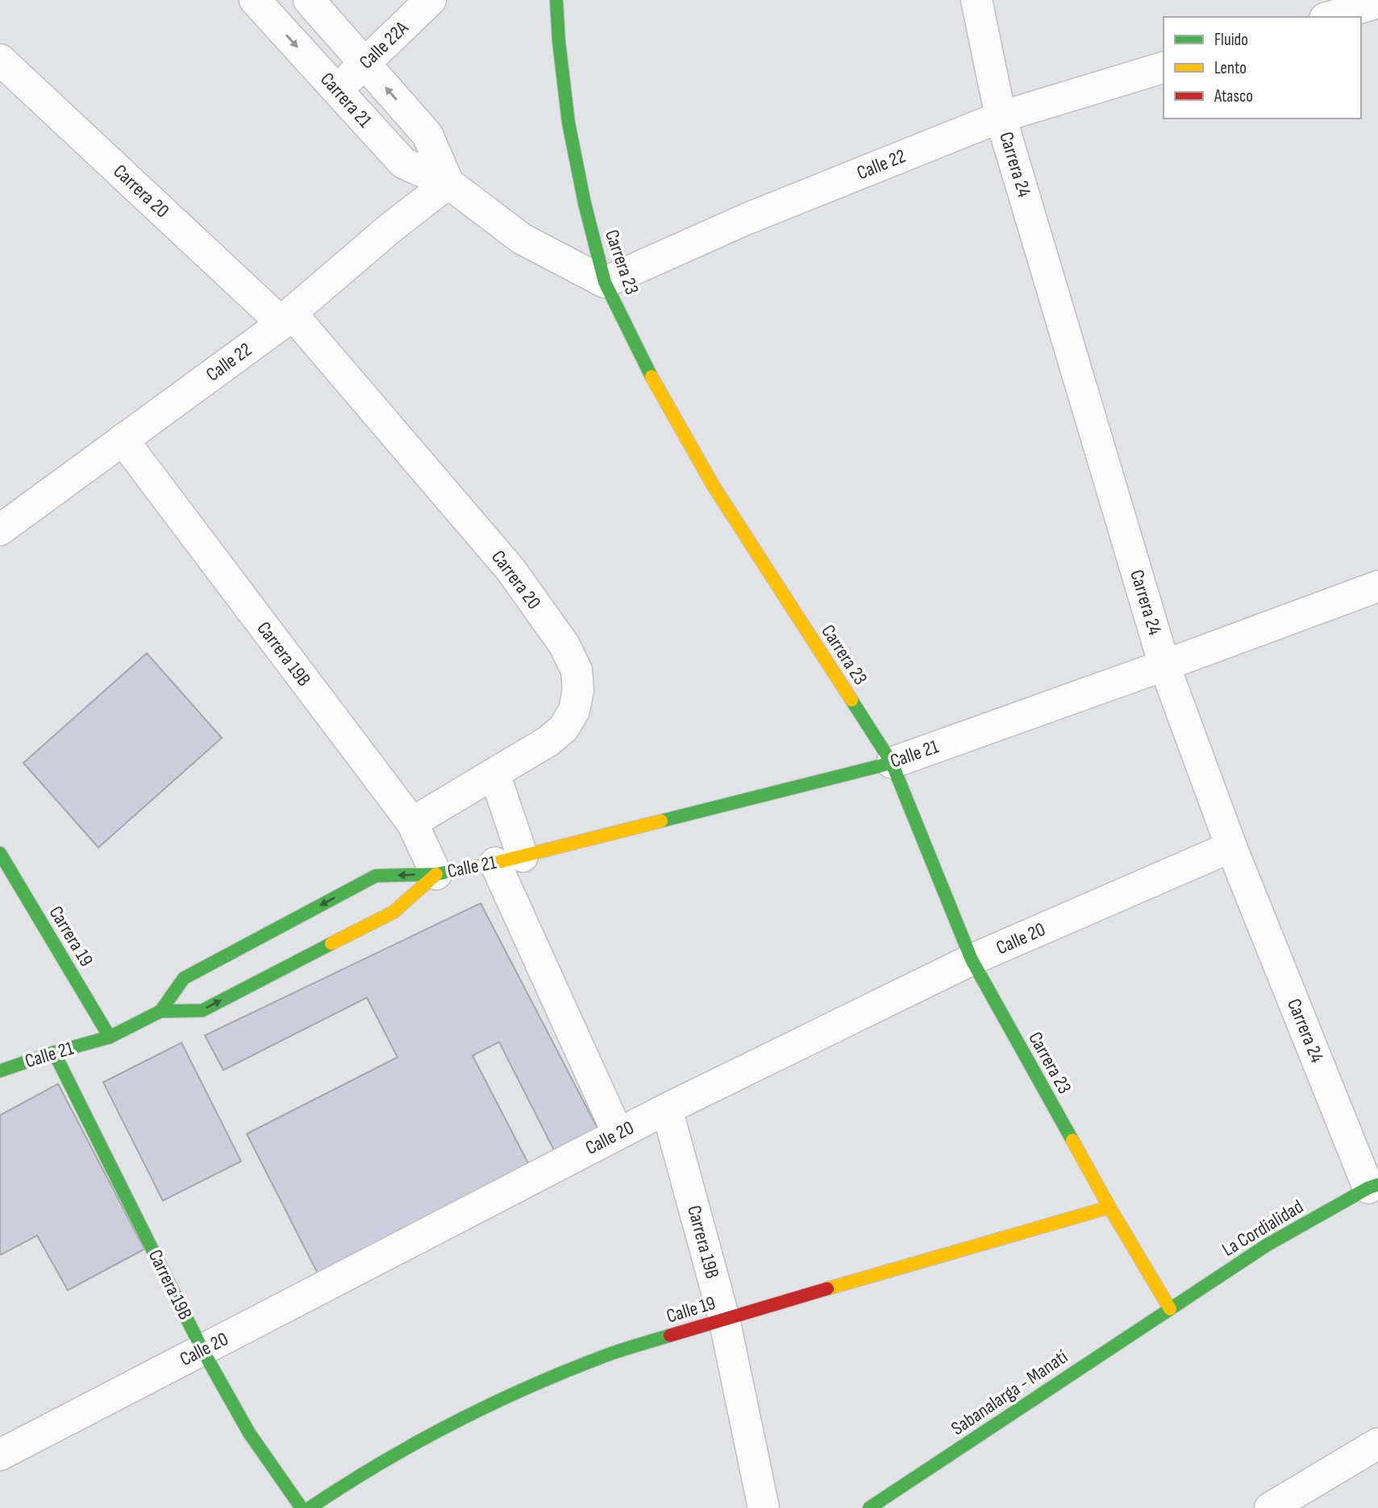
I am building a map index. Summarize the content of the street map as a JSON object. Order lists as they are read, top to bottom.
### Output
{
  "streets": {
    "street": [
      "Calle 22A",
      "Carrera 21",
      "Calle 22",
      "Carrera 24",
      "Carrera 20",
      "Carrera 23",
      "Carrera 19B",
      "Calle 21",
      "Carrera 19",
      "Calle 20",
      "La Cordialidad",
      "Calle 19",
      "Sabanalarga - Manatí"
    ]
  },
  "crossings": [
    ["Calle 22A", "Carrera 21"],
    ["Carrera 21", "Calle 22"],
    ["Carrera 21", "Carrera 23"],
    ["Calle 22", "Carrera 24"],
    ["Calle 22", "Carrera 20"],
    ["Calle 22", "Carrera 23"],
    ["Calle 22", "Carrera 19B"],
    ["Carrera 24", "Calle 21"],
    ["Carrera 24", "Calle 20"],
    ["Carrera 24", "La Cordialidad"],
    ["Carrera 20", "Carrera 19B"],
    ["Carrera 23", "Calle 21"],
    ["Carrera 23", "Calle 20"],
    ["Carrera 23", "La Cordialidad"],
    ["Carrera 23", "Calle 19"],
    ["Carrera 23", "Sabanalarga - Manatí"],
    ["Carrera 19B", "Calle 21"],
    ["Carrera 19B", "Calle 20"],
    ["Carrera 19B", "Calle 19"],
    ["Calle 21", "Carrera 19"],
    ["La Cordialidad", "Sabanalarga - Manatí"]
  ],
  "legend": ["Fluido", "Lento", "Atasco"]
}
